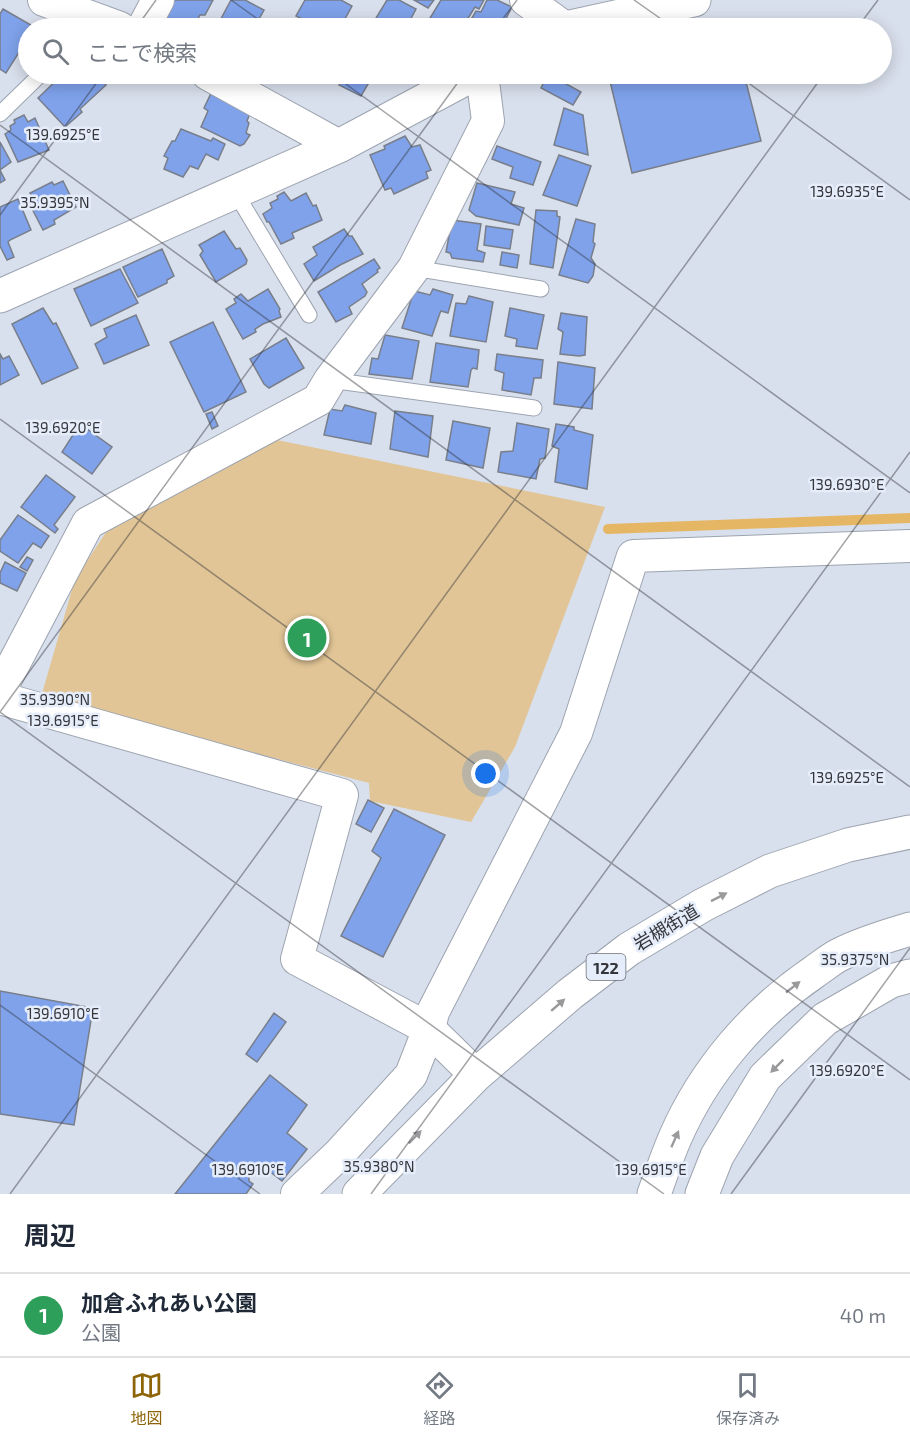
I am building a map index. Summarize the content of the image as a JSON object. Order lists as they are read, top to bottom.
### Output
{
  "streets": {
    "main road": ["岩槻街道", "122"]
  },
  "page": {
    "search": "ここで検索",
    "pins": "1",
    "heading": "周辺",
    "list": [
      {
        "mark": "1",
        "name": "加倉ふれあい公園",
        "note": "公園",
        "value": "40 m"
      }
    ],
    "nav": ["地図", "経路", "保存済み"]
  },
  "coordinates": [
    "139.6925°E",
    "139.6935°E",
    "35.9395°N",
    "139.6920°E",
    "139.6930°E",
    "35.9390°N",
    "139.6915°E",
    "35.9375°N",
    "139.6910°E",
    "35.9380°N"
  ]
}
